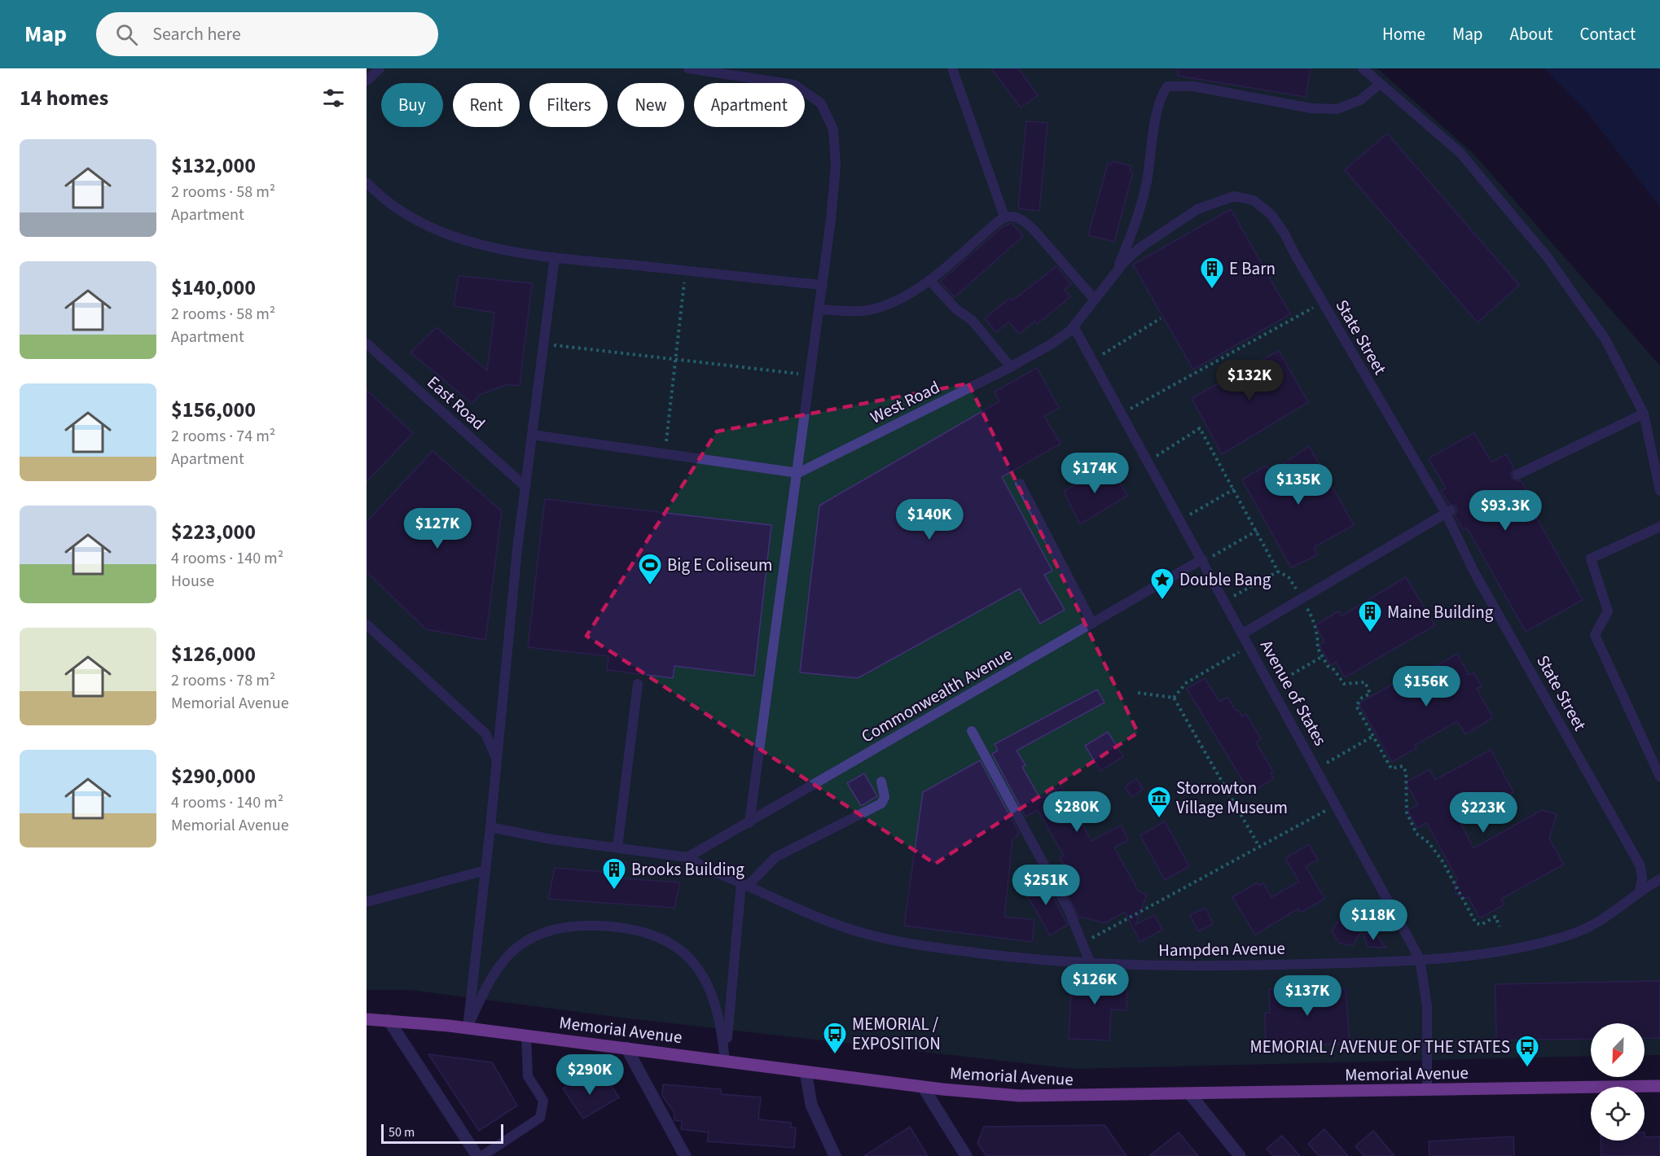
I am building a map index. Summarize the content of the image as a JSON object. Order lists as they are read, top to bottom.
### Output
{
  "streets": {
    "main road": ["Memorial Avenue"],
    "lane": [
      "State Street",
      "West Road",
      "East Road",
      "Avenue of States",
      "Commonwealth Avenue",
      "Hampden Avenue"
    ]
  },
  "crossings": [
    ["State Street", "West Road"],
    ["State Street", "Hampden Avenue"],
    ["West Road", "Avenue of States"],
    ["Avenue of States", "Commonwealth Avenue"],
    ["Avenue of States", "Hampden Avenue"],
    ["Avenue of States", "Memorial Avenue"],
    ["Commonwealth Avenue", "Hampden Avenue"]
  ],
  "places": {
    "building": ["E Barn", "Maine Building", "Brooks Building"],
    "sports": ["Big E Coliseum"],
    "place": ["Double Bang"],
    "museum": ["Storrowton Village Museum"],
    "bus stop": ["MEMORIAL / EXPOSITION", "MEMORIAL / AVENUE OF THE STATES"]
  },
  "scale_bar": "50 m",
  "north": "bottom left",
  "page": {
    "header": "Map",
    "search": "Search here",
    "nav": [
      "Home",
      "Map",
      "About",
      "Contact"
    ],
    "heading": "14 homes",
    "chip": [
      "Buy",
      "Rent",
      "Filters",
      "New",
      "Apartment"
    ],
    "list": [
      {
        "name": "$132,000",
        "note": "2 rooms · 58 m² · Apartment"
      },
      {
        "name": "$140,000",
        "note": "2 rooms · 58 m² · Apartment"
      },
      {
        "name": "$156,000",
        "note": "2 rooms · 74 m² · Apartment"
      },
      {
        "name": "$223,000",
        "note": "4 rooms · 140 m² · House"
      },
      {
        "name": "$126,000",
        "note": "2 rooms · 78 m² · Memorial Avenue"
      },
      {
        "name": "$290,000",
        "note": "4 rooms · 140 m² · Memorial Avenue"
      }
    ],
    "price": [
      "$132K",
      "$174K",
      "$135K",
      "$93.3K",
      "$140K",
      "$127K",
      "$156K",
      "$280K",
      "$223K",
      "$251K",
      "$118K",
      "$126K",
      "$137K",
      "$290K"
    ],
    "scale": "50 m"
  }
}
